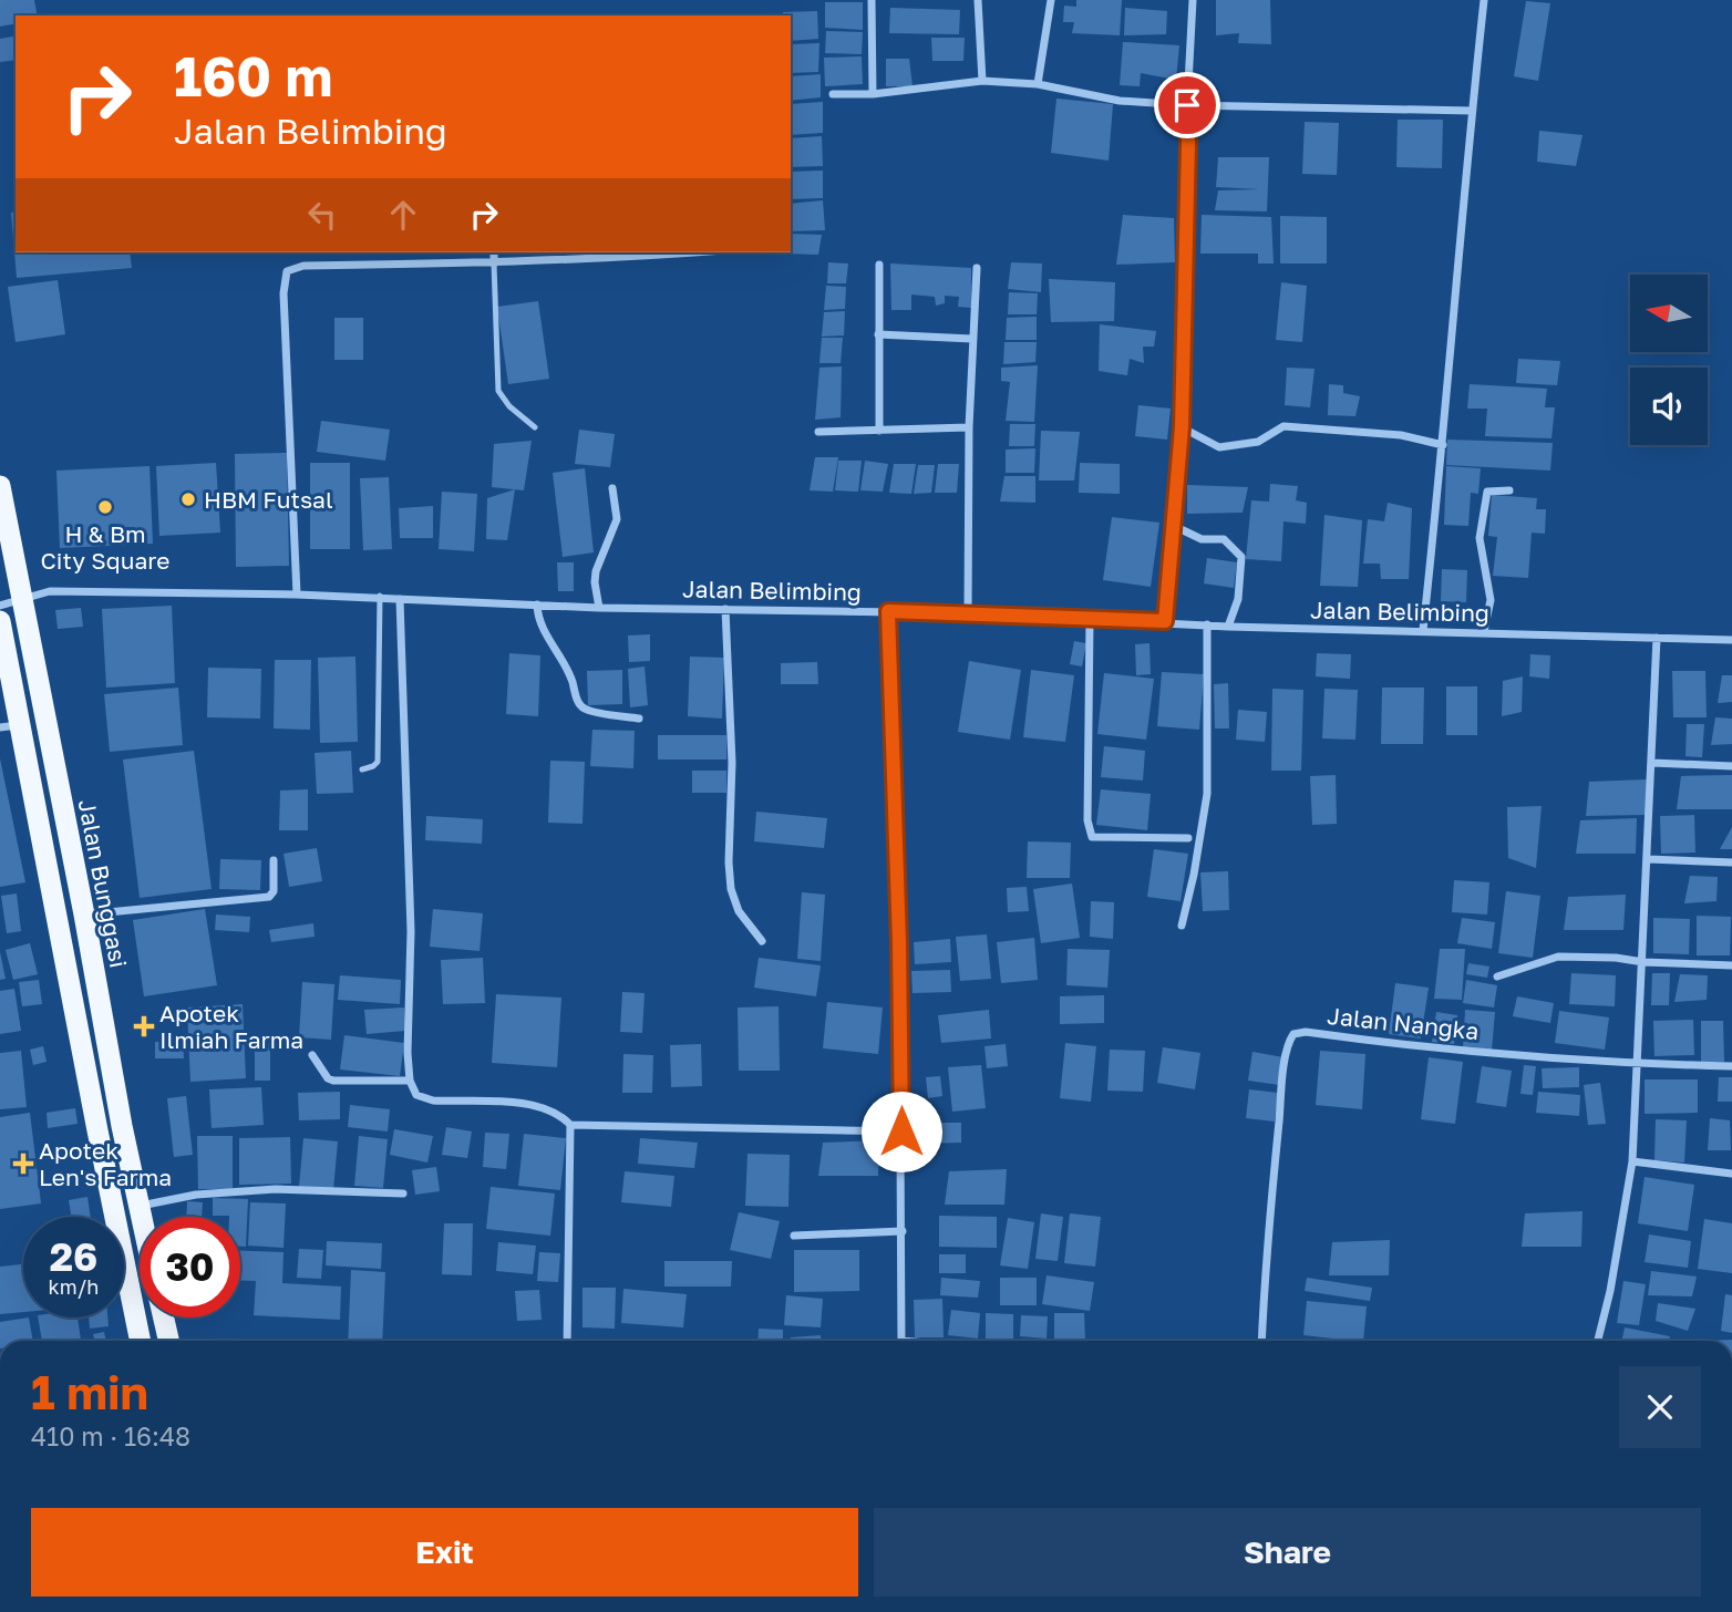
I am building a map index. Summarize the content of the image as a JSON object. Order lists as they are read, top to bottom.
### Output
{
  "streets": {
    "highway": ["Jalan Bunggasi"],
    "street": ["Jalan Belimbing", "Jalan Nangka"]
  },
  "crossings": [
    ["Jalan Belimbing", "Jalan Bunggasi"]
  ],
  "places": {
    "other": ["HBM Futsal", "H & Bm City Square"],
    "health": ["Apotek Ilmiah Farma", "Apotek Len's Farma"]
  },
  "north": "left",
  "page": {
    "turn": ["160 m", "Jalan Belimbing"],
    "speed": "26 km/h",
    "limit": "30",
    "heading": ["1 min", "410 m · 16:48"],
    "buttons": ["Exit", "Share"]
  }
}
